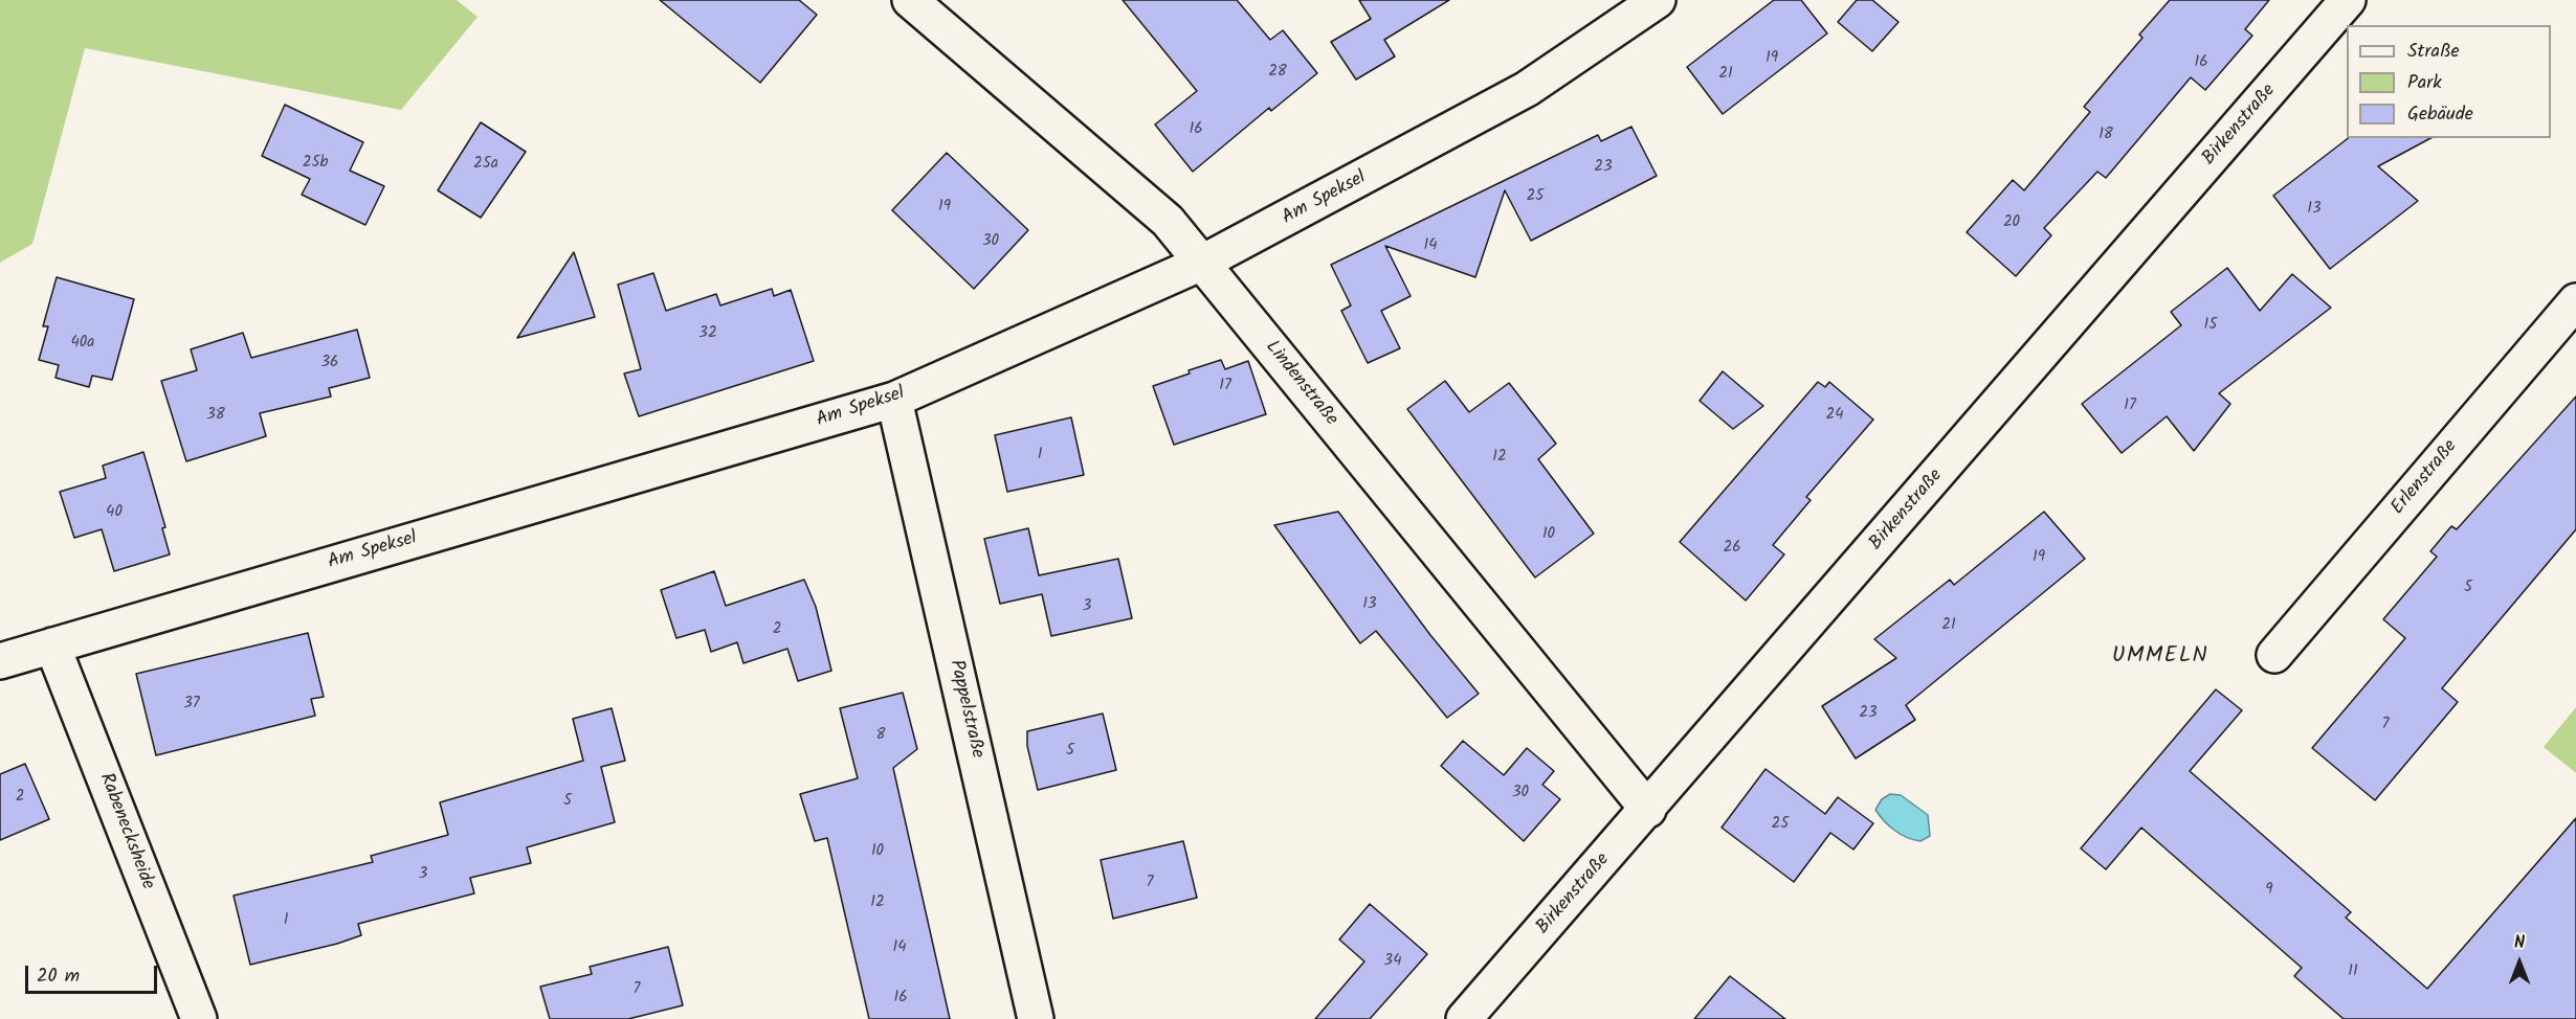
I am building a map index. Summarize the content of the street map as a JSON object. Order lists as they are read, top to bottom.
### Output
{
  "streets": {
    "street": [
      "Birkenstraße",
      "Am Speksel",
      "Lindenstraße",
      "Erlenstraße",
      "Pappelstraße",
      "Rabenecksheide"
    ]
  },
  "crossings": [
    ["Birkenstraße", "Lindenstraße"],
    ["Am Speksel", "Lindenstraße"],
    ["Am Speksel", "Pappelstraße"],
    ["Am Speksel", "Rabenecksheide"]
  ],
  "districts": ["UMMELN"],
  "house_numbers": [
    "19",
    "16",
    "28",
    "21",
    "16",
    "18",
    "25b",
    "25a",
    "23",
    "25",
    "19",
    "13",
    "20",
    "30",
    "14",
    "15",
    "32",
    "40a",
    "36",
    "17",
    "17",
    "38",
    "24",
    "1",
    "12",
    "40",
    "10",
    "26",
    "19",
    "5",
    "13",
    "3",
    "21",
    "2",
    "37",
    "23",
    "7",
    "8",
    "5",
    "30",
    "2",
    "5",
    "25",
    "10",
    "3",
    "7",
    "9",
    "12",
    "1",
    "14",
    "34",
    "11",
    "7",
    "16"
  ],
  "legend": ["Straße", "Park", "Gebäude"],
  "scale_bar": "20 m",
  "north": "top"
}
